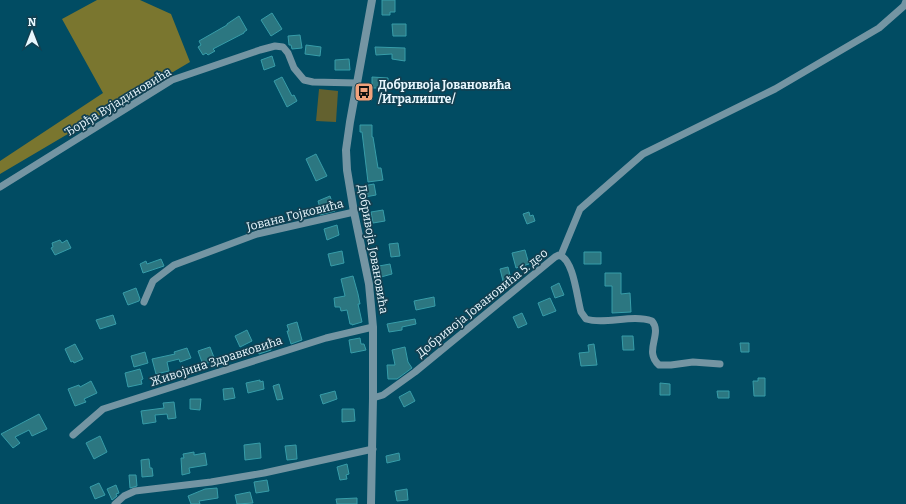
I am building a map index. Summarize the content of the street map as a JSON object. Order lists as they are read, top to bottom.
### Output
{
  "streets": {
    "street": [
      "Ђорђа Вујадиновића",
      "Јована Гојковића",
      "Добривоја Јовановића",
      "Добривоја Јовановића 5. део",
      "Живојина Здравковића"
    ]
  },
  "crossings": [
    ["Ђорђа Вујадиновића", "Добривоја Јовановића"],
    ["Јована Гојковића", "Добривоја Јовановића"],
    ["Добривоја Јовановића", "Добривоја Јовановића 5. део"],
    ["Добривоја Јовановића", "Живојина Здравковића"]
  ],
  "places": {
    "bus stop": ["Добривоја Јовановића /Игралиште/"]
  },
  "north": "top"
}
